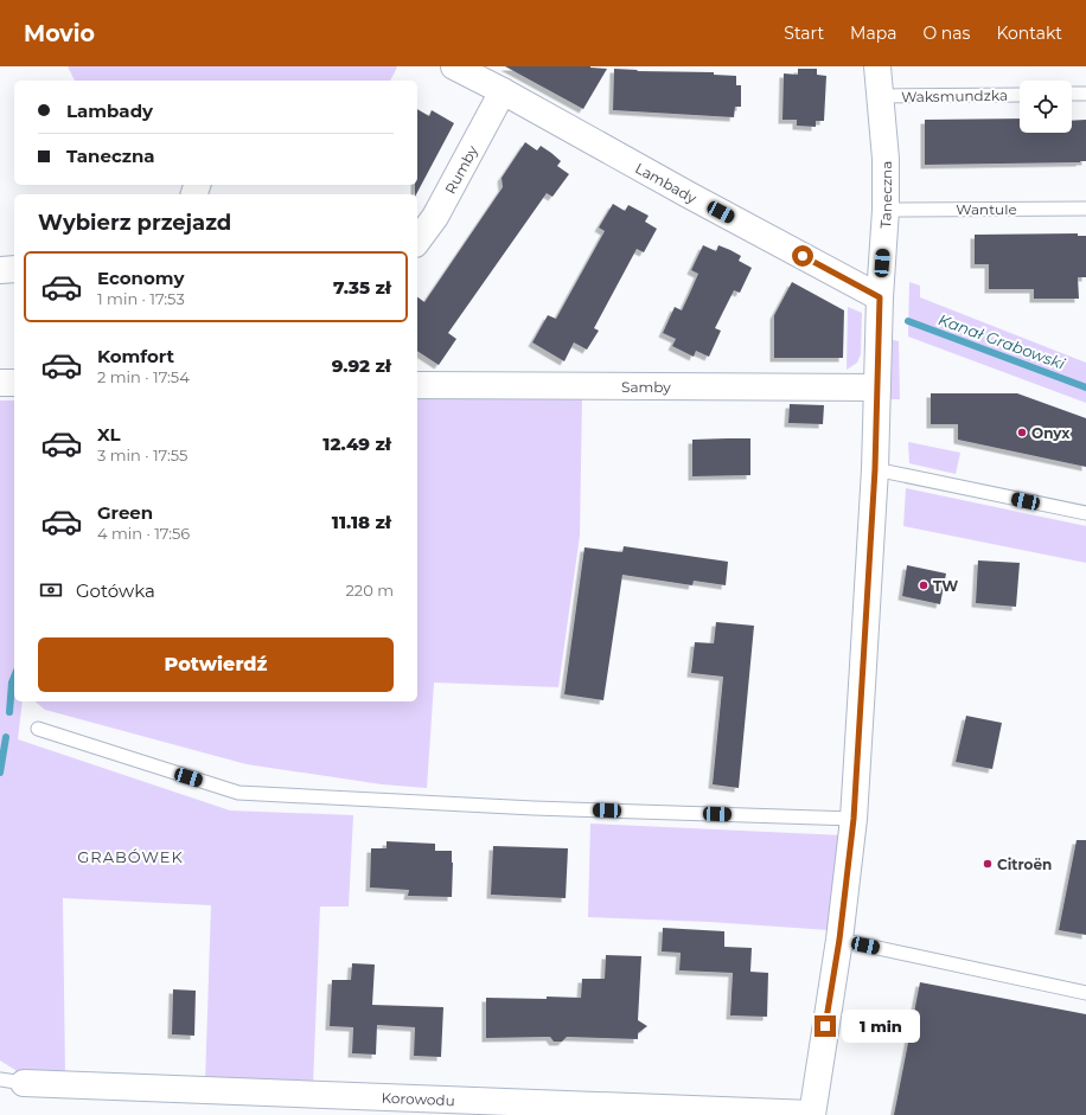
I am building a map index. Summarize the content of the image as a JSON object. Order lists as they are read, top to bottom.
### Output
{
  "streets": {
    "street": [
      "Rumby",
      "Lambady",
      "Taneczna",
      "Samby",
      "Korowodu"
    ],
    "lane": ["Waksmundzka", "Wantule"]
  },
  "crossings": [
    ["Waksmundzka", "Taneczna"],
    ["Rumby", "Lambady"],
    ["Lambady", "Taneczna"],
    ["Taneczna", "Wantule"],
    ["Taneczna", "Samby"],
    ["Taneczna", "Korowodu"]
  ],
  "districts": ["GRABÓWEK"],
  "water": ["Kanał Grabowski"],
  "places": ["Onyx", "TW", "Citroën"],
  "page": {
    "header": "Movio",
    "nav": [
      "Start",
      "Mapa",
      "O nas",
      "Kontakt"
    ],
    "banner": ["Lambady", "Taneczna"],
    "heading": "Wybierz przejazd",
    "list": [
      {
        "name": "Economy",
        "note": "1 min · 17:53",
        "value": "7.35 zł"
      },
      {
        "name": "Komfort",
        "note": "2 min · 17:54",
        "value": "9.92 zł"
      },
      {
        "name": "XL",
        "note": "3 min · 17:55",
        "value": "12.49 zł"
      },
      {
        "name": "Green",
        "note": "4 min · 17:56",
        "value": "11.18 zł"
      }
    ],
    "pay": ["Gotówka", "220 m"],
    "buttons": "Potwierdź",
    "bubble": "1 min"
  }
}
